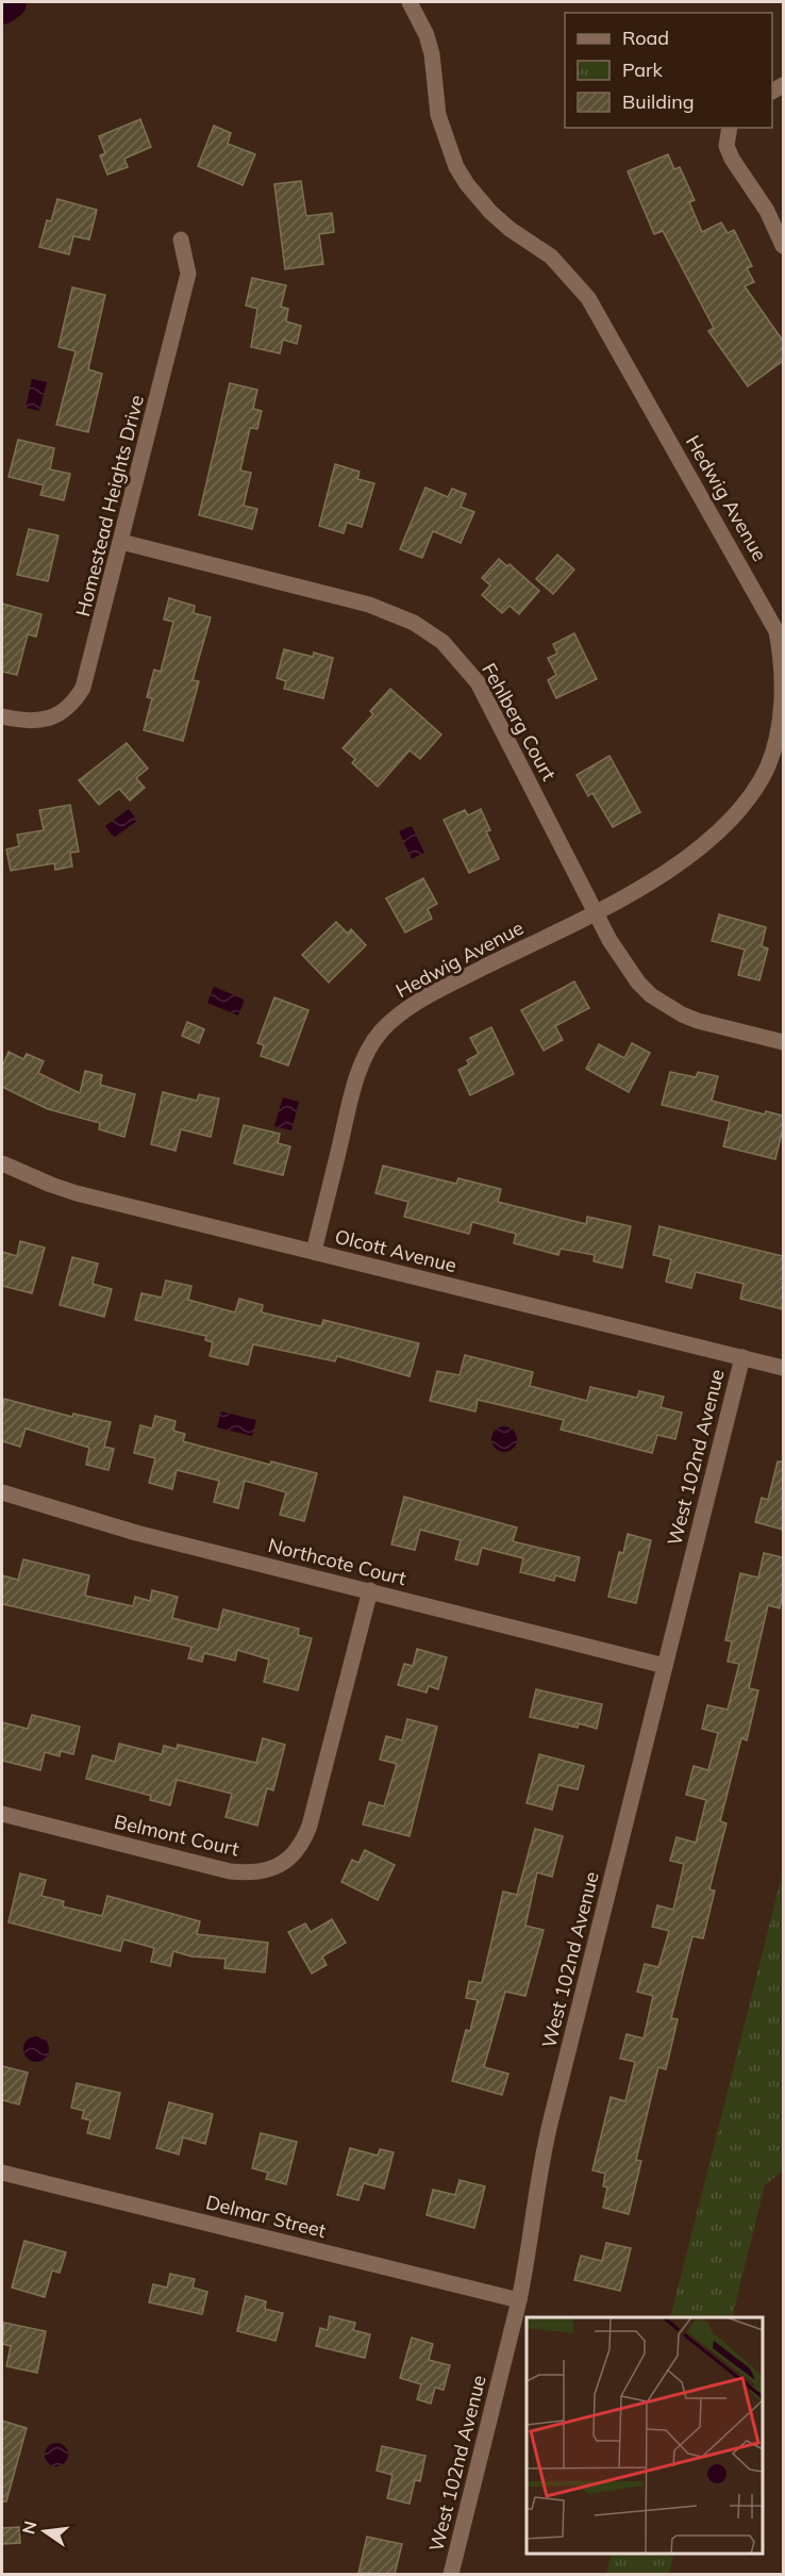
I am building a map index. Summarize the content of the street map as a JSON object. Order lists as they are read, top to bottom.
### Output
{
  "streets": {
    "street": [
      "Hedwig Avenue",
      "Homestead Heights Drive",
      "Fehlberg Court",
      "Olcott Avenue",
      "West 102nd Avenue",
      "Northcote Court",
      "Belmont Court",
      "Delmar Street"
    ]
  },
  "crossings": [
    ["Hedwig Avenue", "Fehlberg Court"],
    ["Hedwig Avenue", "Olcott Avenue"],
    ["Homestead Heights Drive", "Fehlberg Court"],
    ["Olcott Avenue", "West 102nd Avenue"],
    ["West 102nd Avenue", "Northcote Court"],
    ["West 102nd Avenue", "Delmar Street"],
    ["Northcote Court", "Belmont Court"]
  ],
  "legend": ["Road", "Park", "Building"],
  "north": "left"
}
